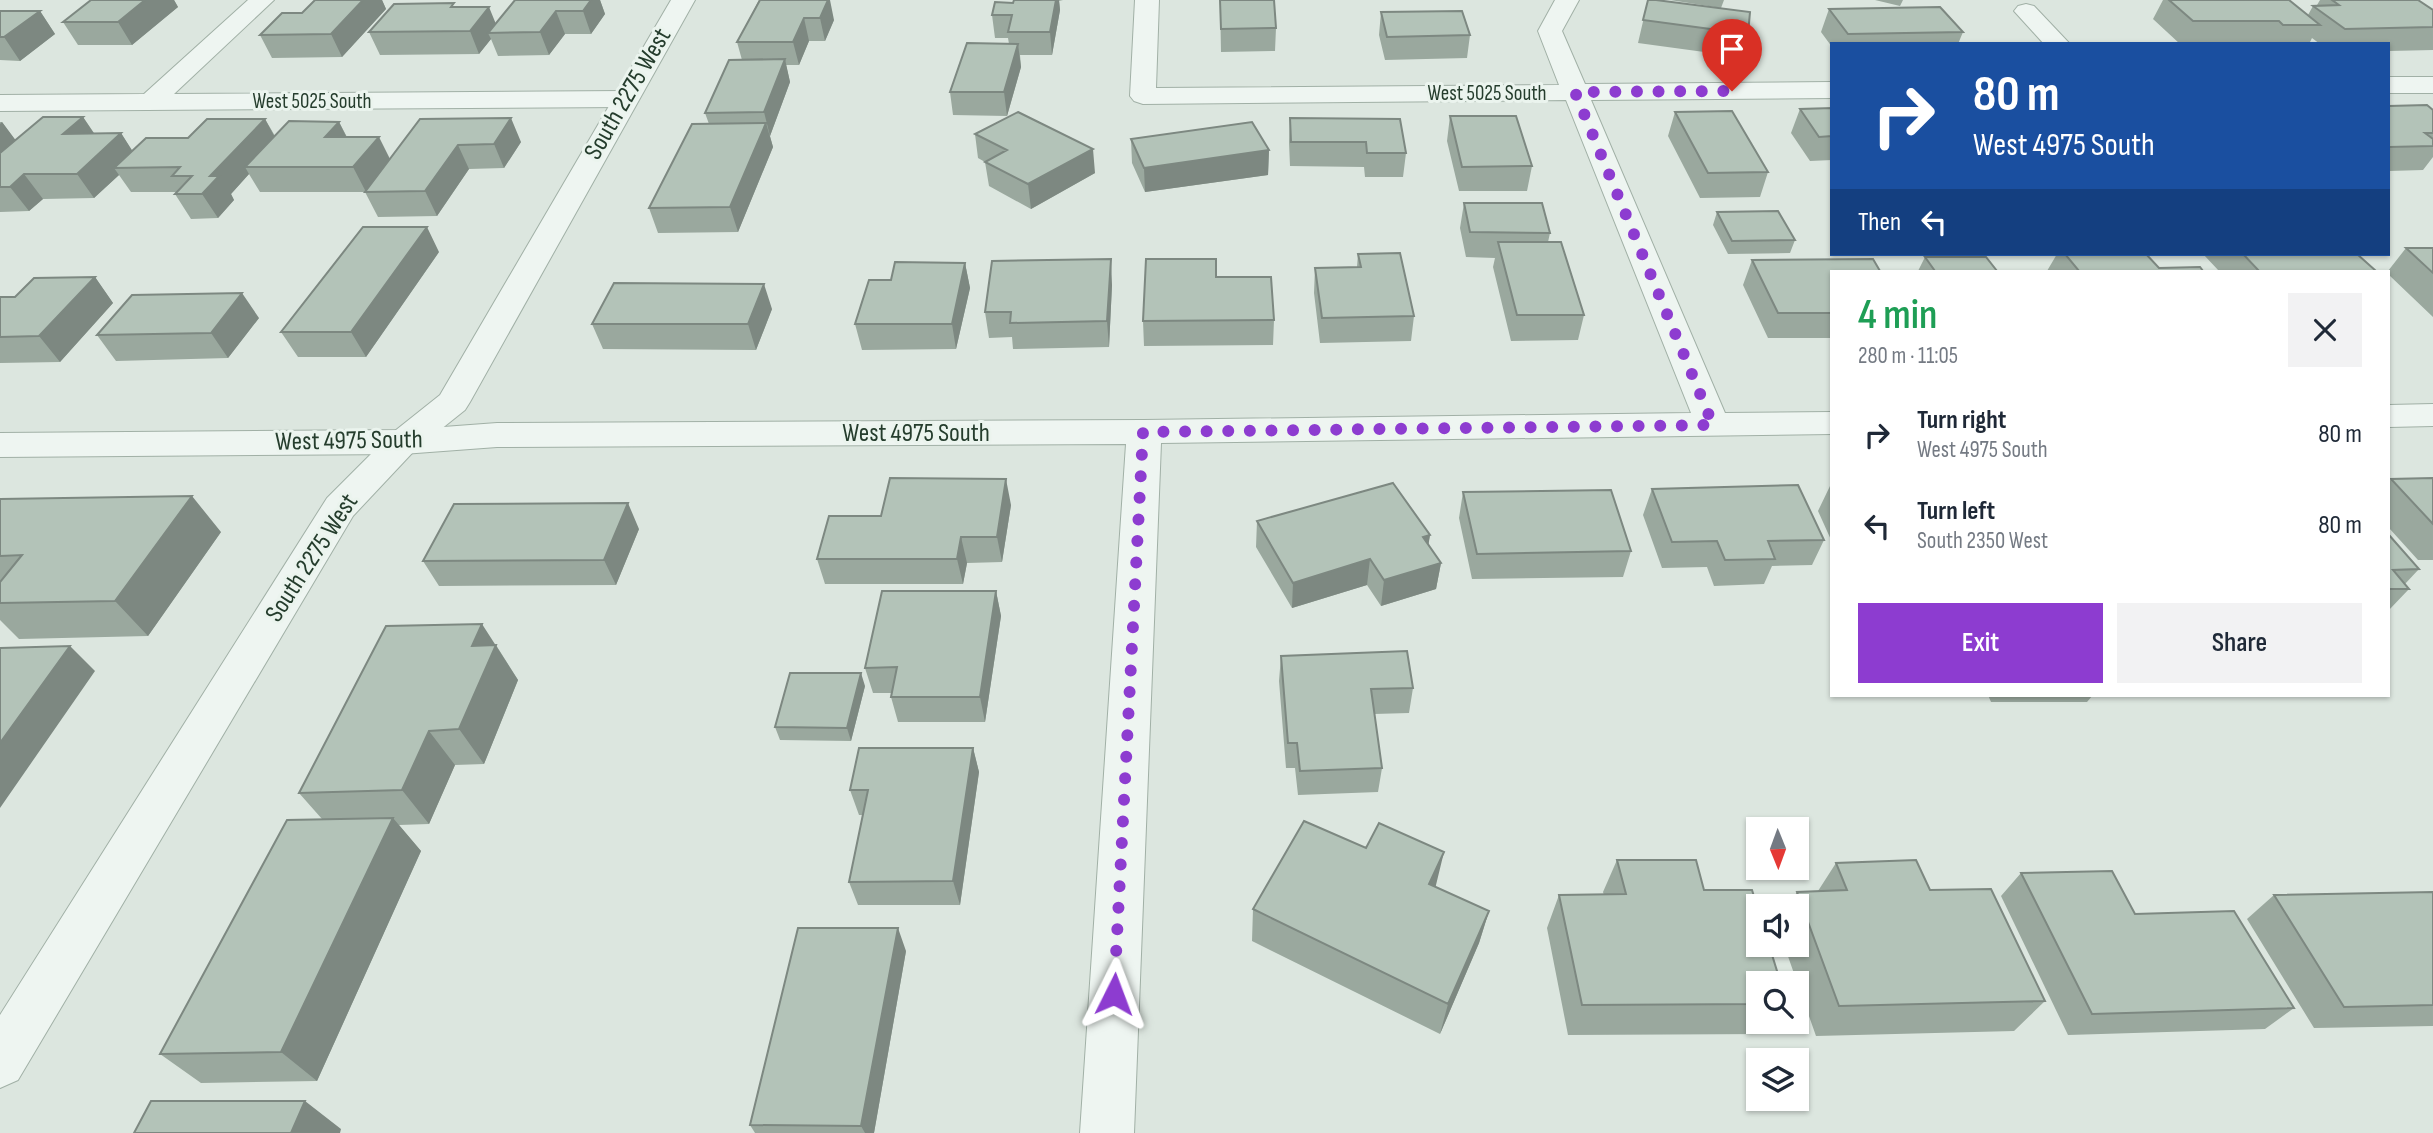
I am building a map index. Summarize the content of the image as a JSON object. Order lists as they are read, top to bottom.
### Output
{
  "streets": {
    "street": ["West 5025 South", "South 2275 West", "West 4975 South"]
  },
  "crossings": [
    ["West 5025 South", "South 2275 West"],
    ["South 2275 West", "West 4975 South"]
  ],
  "north": "bottom",
  "page": {
    "turn": ["80 m", "West 4975 South"],
    "then": "Then",
    "heading": ["4 min", "280 m · 11:05"],
    "list": [
      {
        "name": "Turn right",
        "note": "West 4975 South",
        "value": "80 m"
      },
      {
        "name": "Turn left",
        "note": "South 2350 West",
        "value": "80 m"
      }
    ],
    "buttons": ["Exit", "Share"]
  }
}
